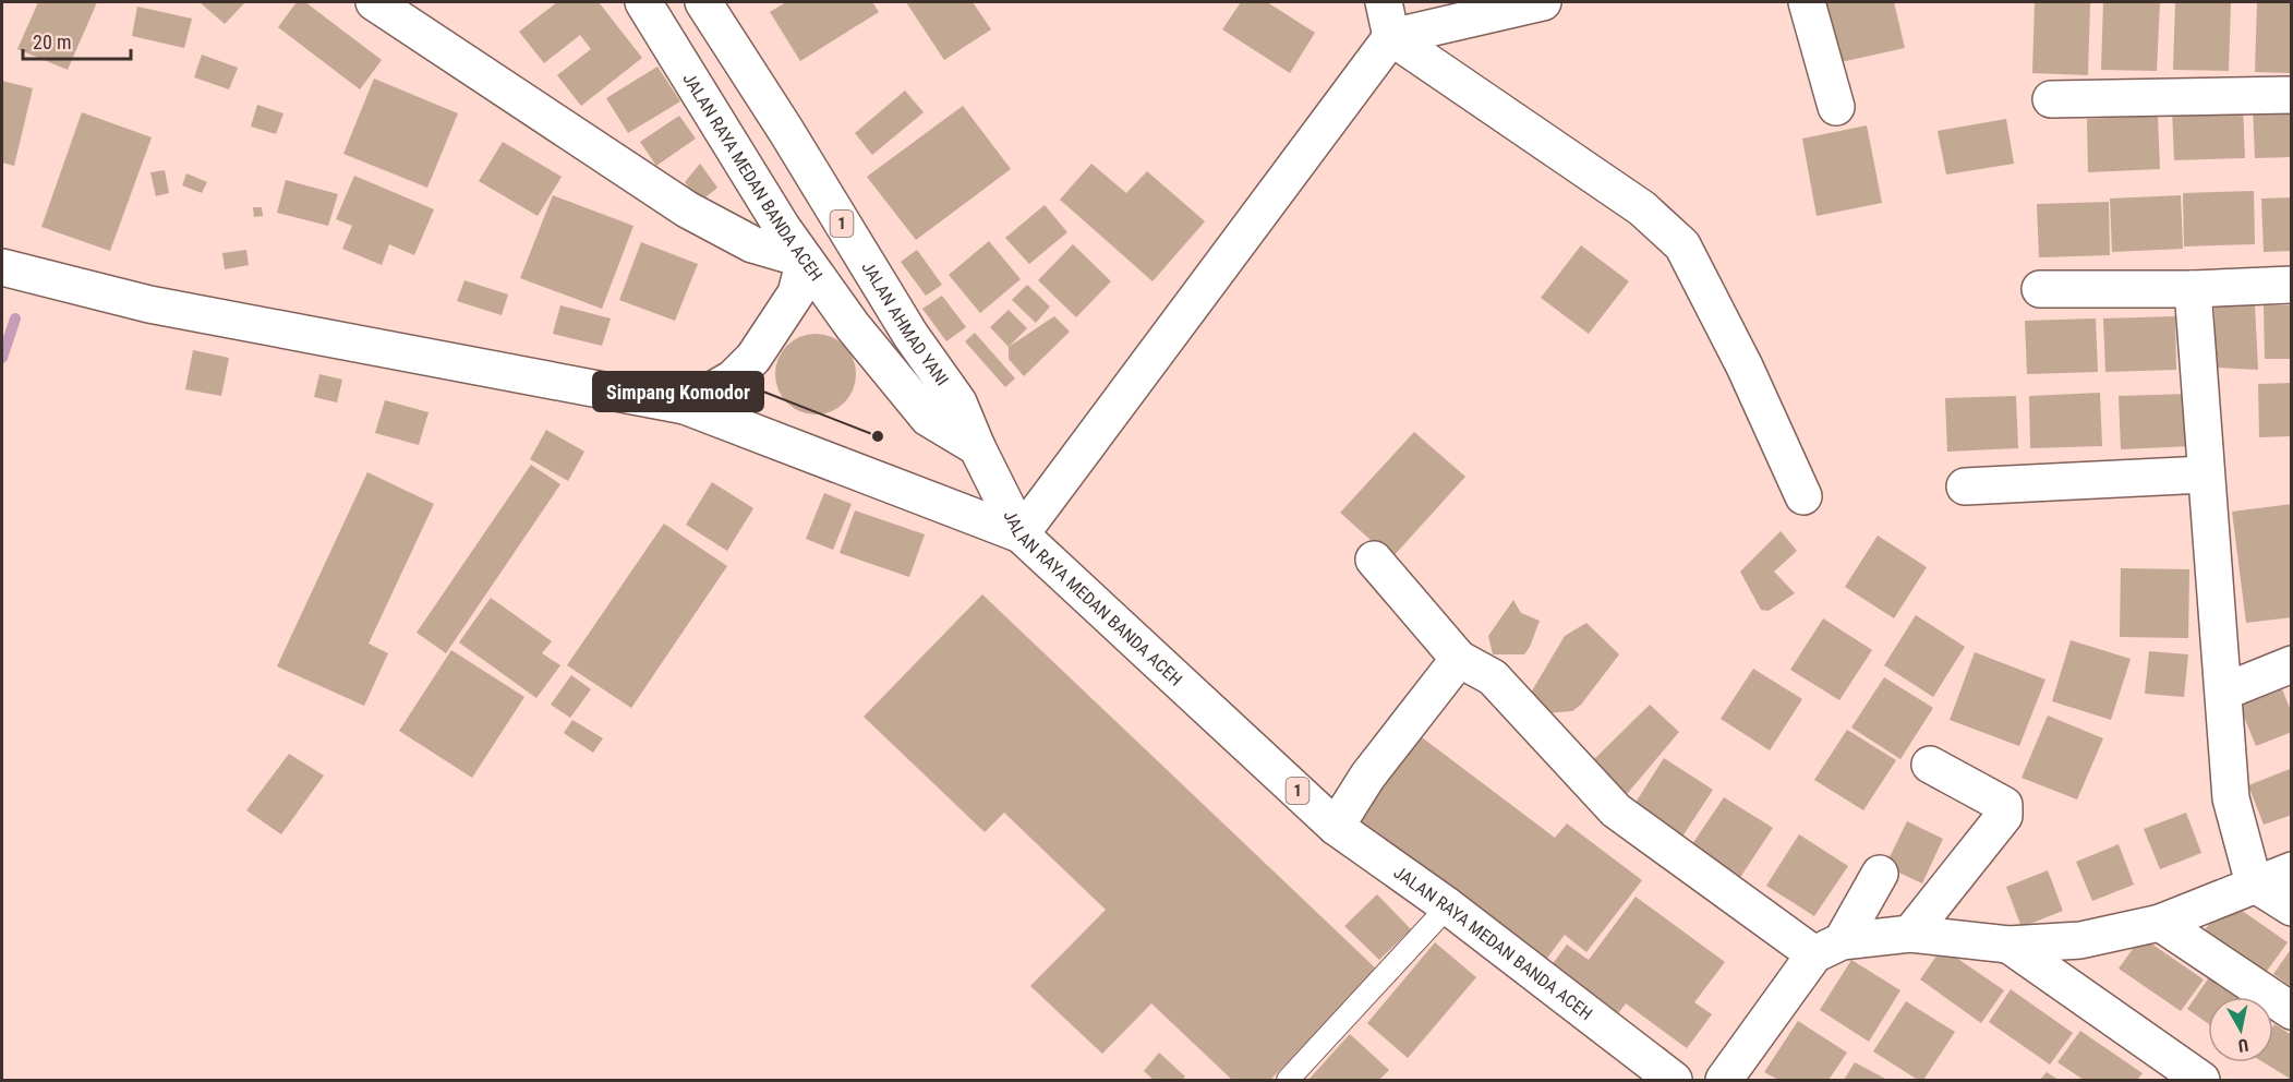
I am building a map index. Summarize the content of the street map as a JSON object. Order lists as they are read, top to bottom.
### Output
{
  "streets": {
    "main road": ["JALAN RAYA MEDAN BANDA ACEH", "1", "JALAN AHMAD YANI"]
  },
  "crossings": [
    ["JALAN RAYA MEDAN BANDA ACEH", "JALAN AHMAD YANI"]
  ],
  "places": ["Simpang Komodor"],
  "scale_bar": "20 m",
  "north": "bottom"
}
